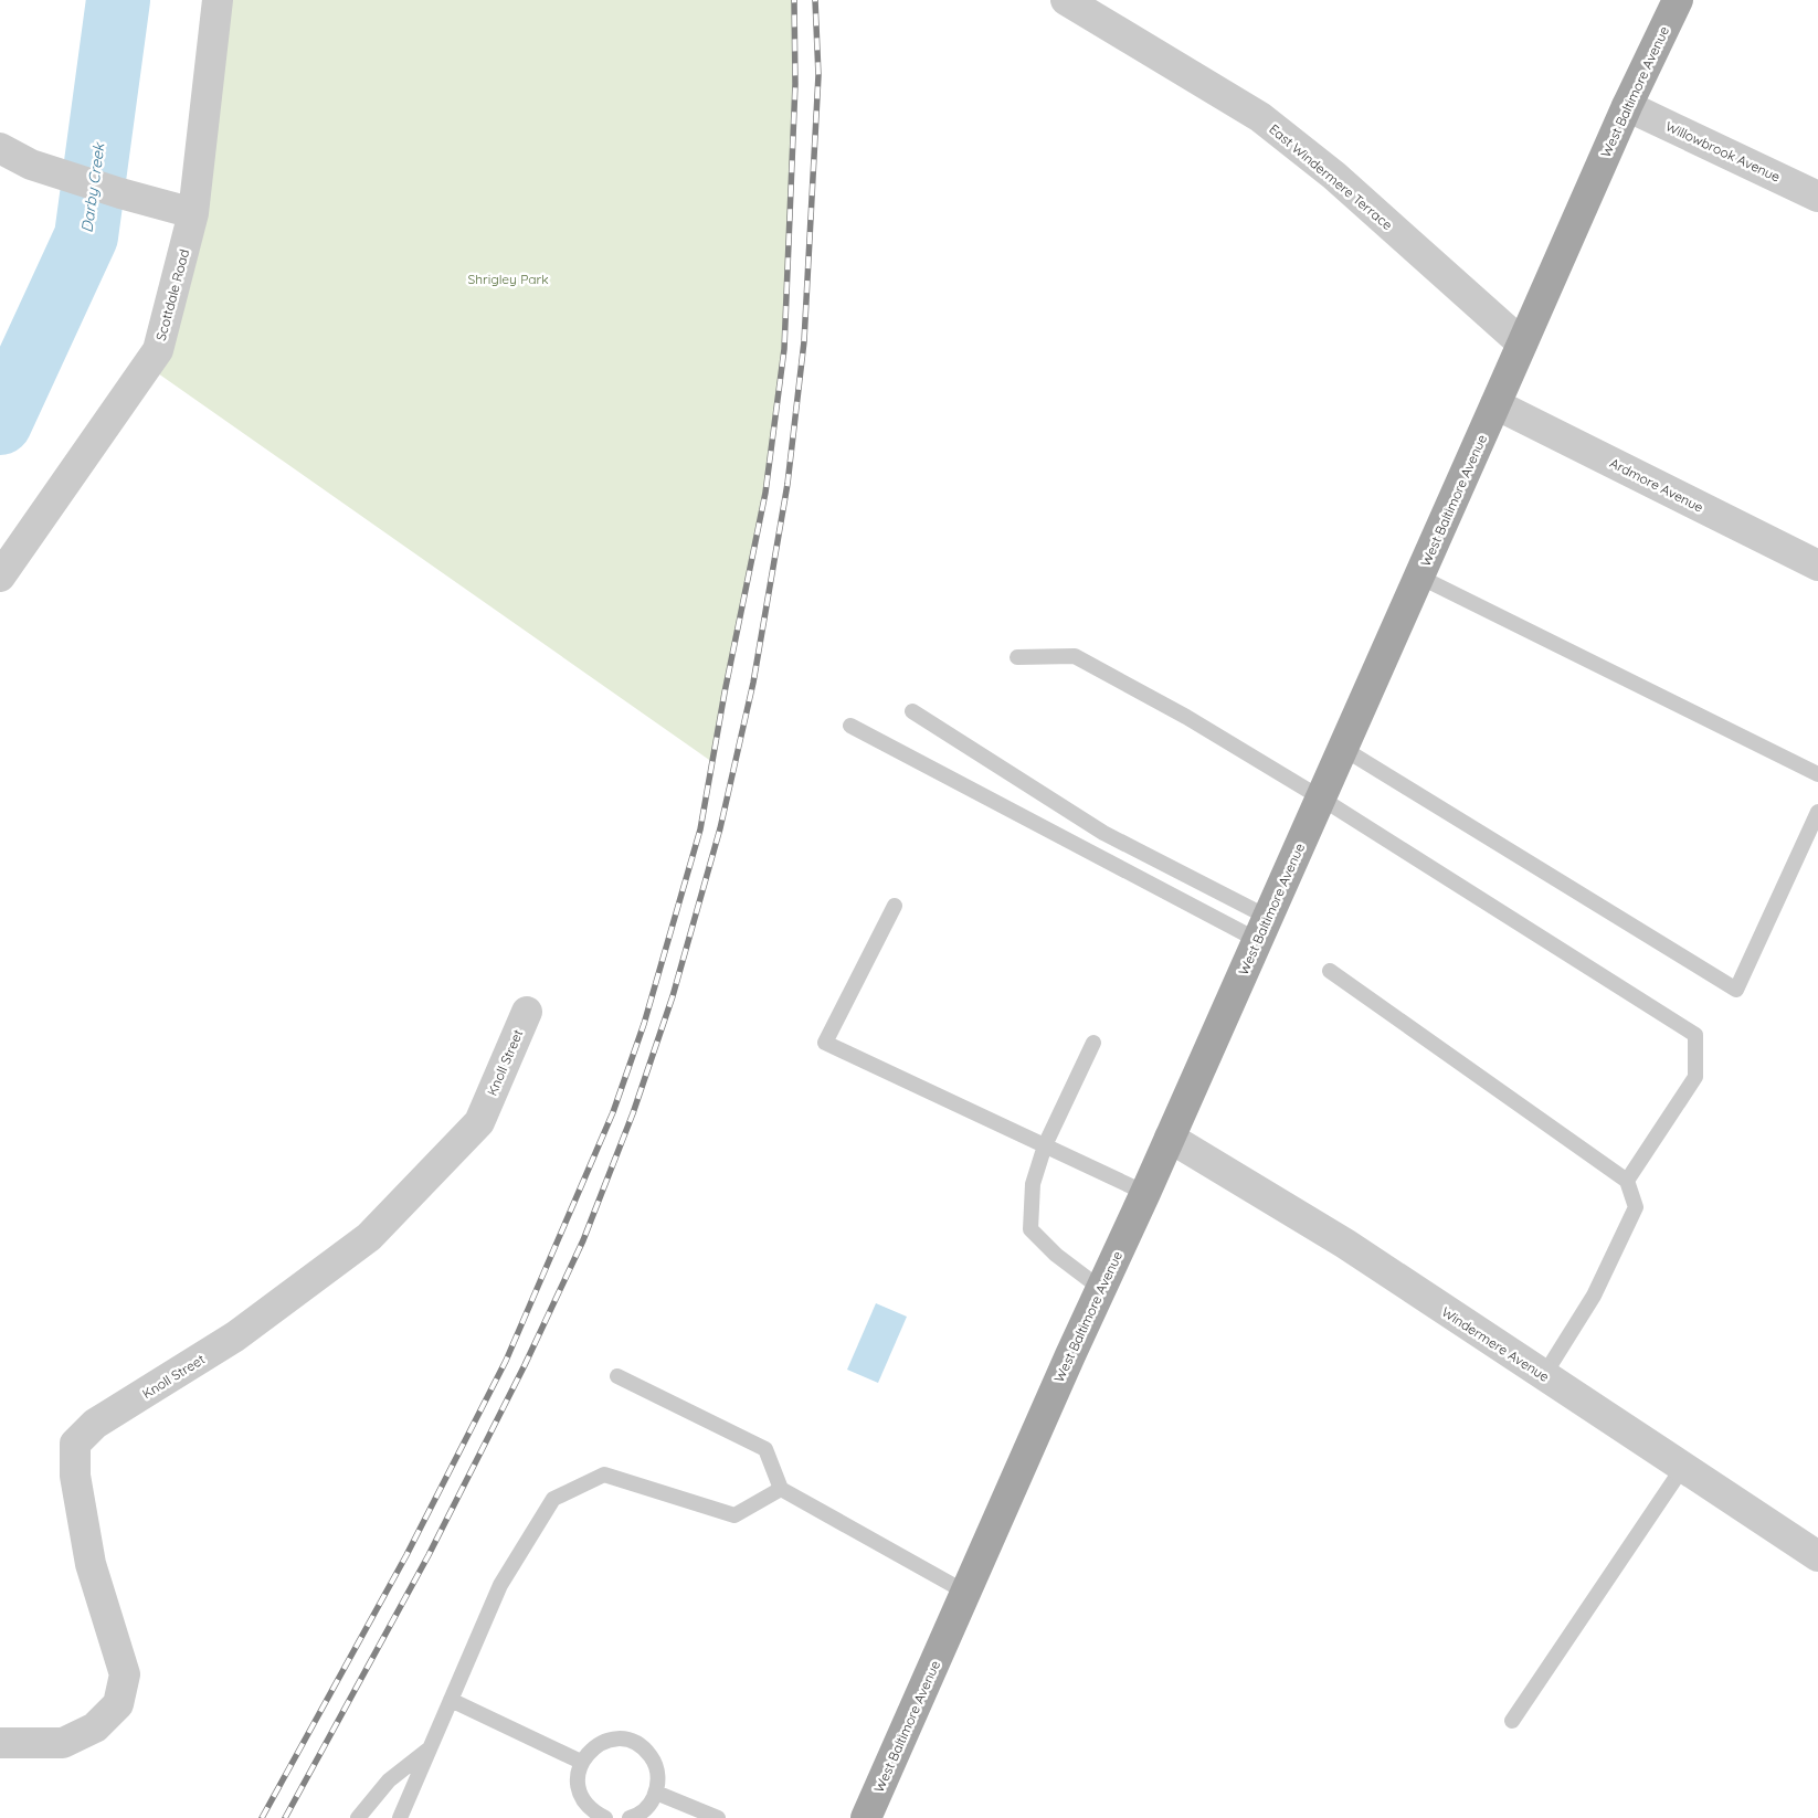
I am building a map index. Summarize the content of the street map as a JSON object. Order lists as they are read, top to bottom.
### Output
{
  "streets": {
    "main road": ["West Baltimore Avenue"],
    "street": [
      "Willowbrook Avenue",
      "East Windermere Terrace",
      "Scottdale Road",
      "Ardmore Avenue",
      "Knoll Street",
      "Windermere Avenue"
    ]
  },
  "crossings": [
    ["West Baltimore Avenue", "Willowbrook Avenue"],
    ["West Baltimore Avenue", "East Windermere Terrace"],
    ["West Baltimore Avenue", "Ardmore Avenue"],
    ["West Baltimore Avenue", "Windermere Avenue"]
  ],
  "water": ["Darby Creek"],
  "parks": ["Shrigley Park"]
}
